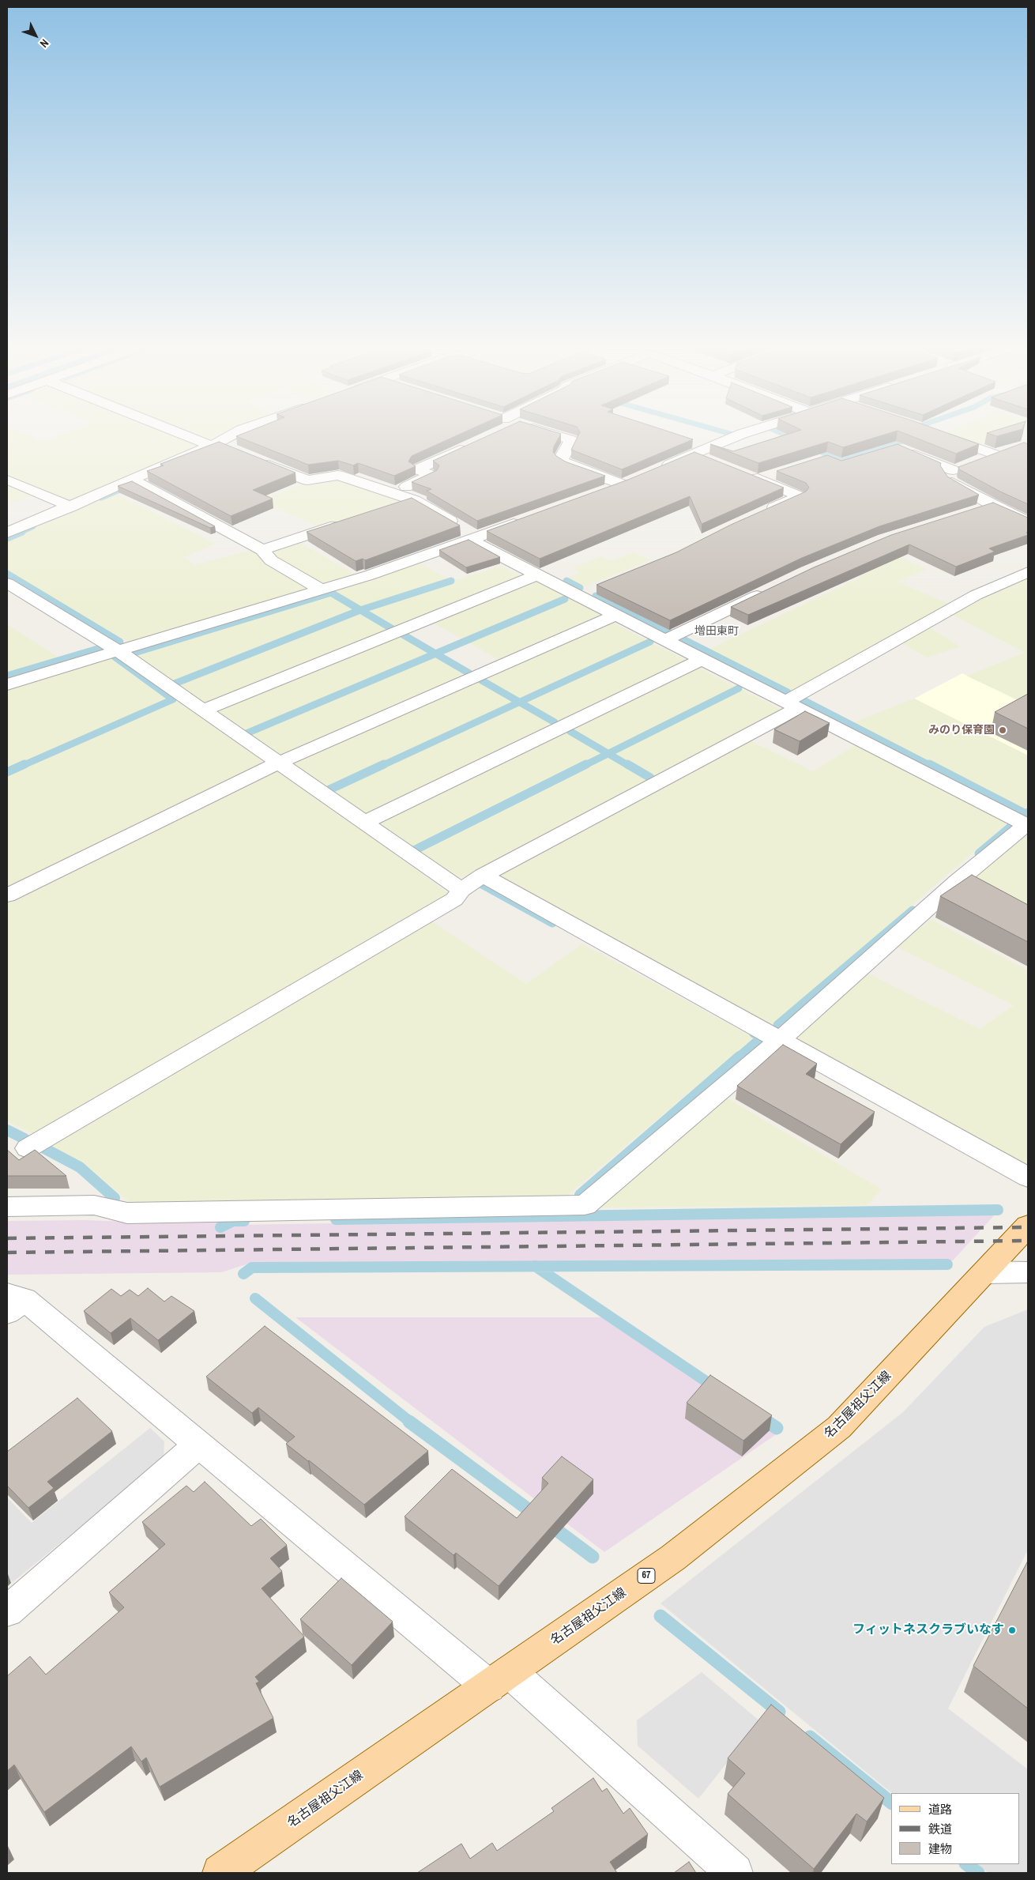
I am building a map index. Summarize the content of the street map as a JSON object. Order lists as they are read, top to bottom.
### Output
{
  "streets": {
    "main road": ["名古屋祖父江線", "67"]
  },
  "districts": ["増田東町"],
  "places": ["みのり保育園", "フィットネスクラブいなす"],
  "legend": ["道路", "鉄道", "建物"],
  "north": "bottom right"
}
